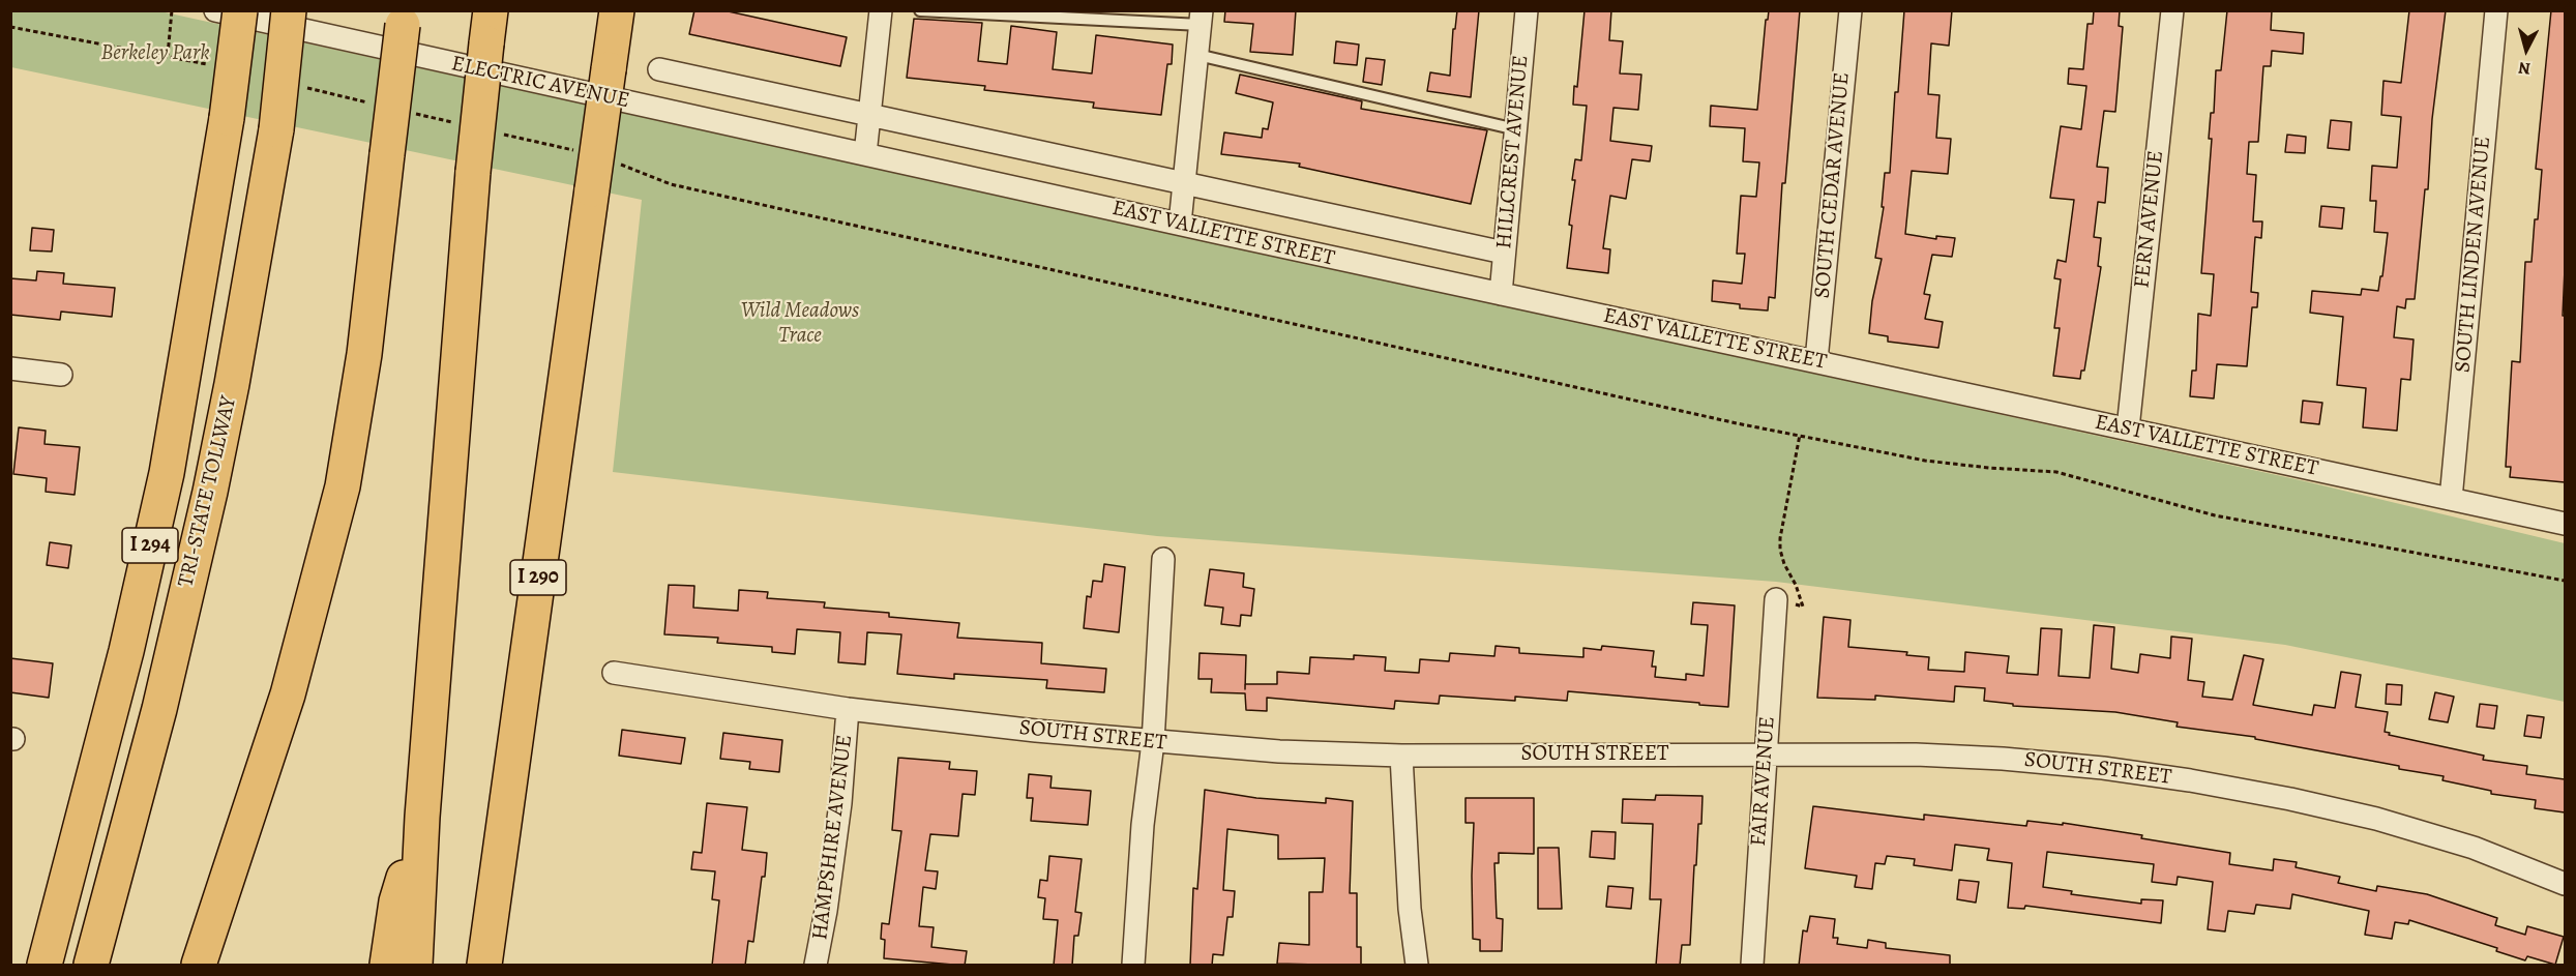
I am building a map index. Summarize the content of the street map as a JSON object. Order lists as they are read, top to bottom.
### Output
{
  "streets": {
    "highway": ["TRI-STATE TOLLWAY", "I 294", "I 290"],
    "street": [
      "ELECTRIC AVENUE",
      "HILLCREST AVENUE",
      "SOUTH CEDAR AVENUE",
      "FERN AVENUE",
      "EAST VALLETTE STREET",
      "SOUTH LINDEN AVENUE",
      "SOUTH STREET",
      "FAIR AVENUE",
      "HAMPSHIRE AVENUE"
    ]
  },
  "crossings": [
    ["ELECTRIC AVENUE", "EAST VALLETTE STREET"],
    ["HILLCREST AVENUE", "EAST VALLETTE STREET"],
    ["SOUTH CEDAR AVENUE", "EAST VALLETTE STREET"],
    ["FERN AVENUE", "EAST VALLETTE STREET"],
    ["EAST VALLETTE STREET", "SOUTH LINDEN AVENUE"],
    ["SOUTH STREET", "FAIR AVENUE"],
    ["SOUTH STREET", "HAMPSHIRE AVENUE"]
  ],
  "parks": ["Berkeley Park", "Wild Meadows Trace"],
  "north": "bottom"
}
